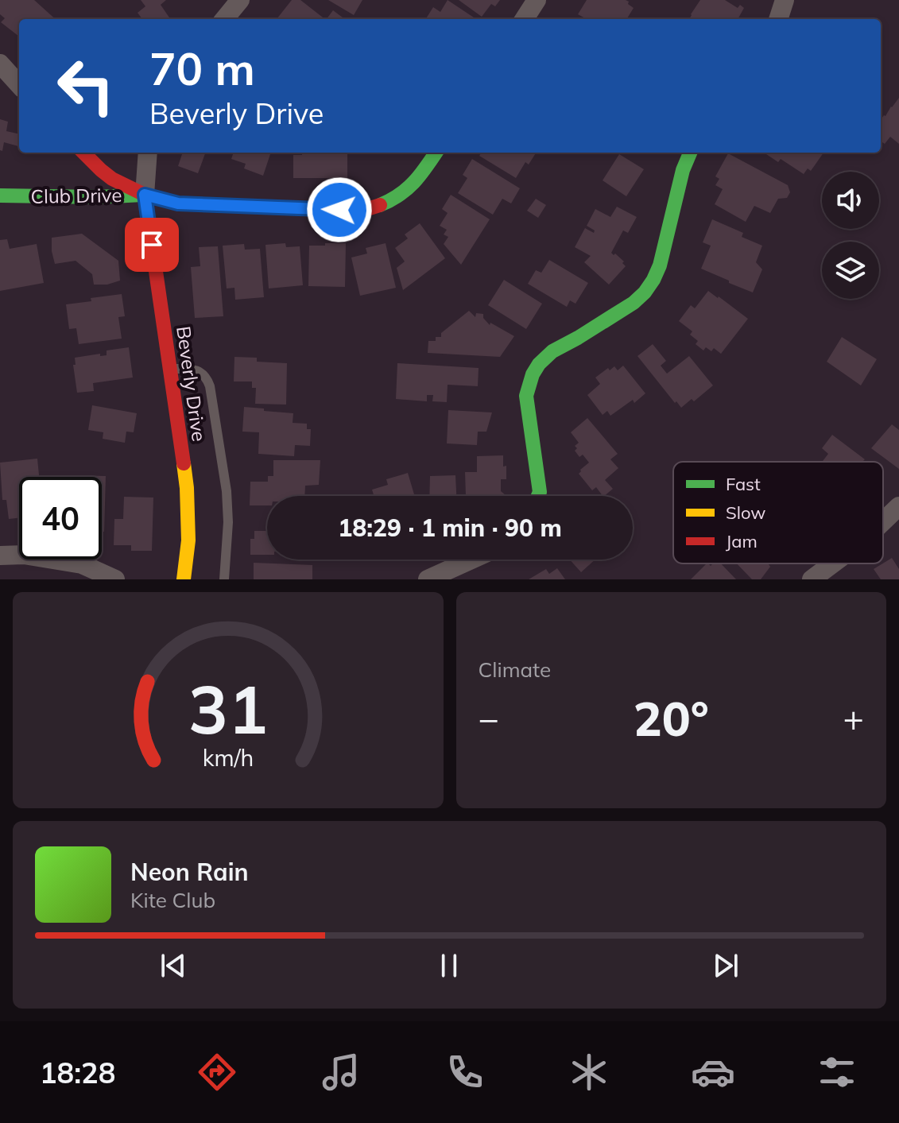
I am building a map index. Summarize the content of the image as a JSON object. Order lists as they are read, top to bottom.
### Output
{
  "streets": {
    "street": ["Club Drive", "Beverly Drive"]
  },
  "crossings": [
    ["Club Drive", "Beverly Drive"]
  ],
  "legend": ["Fast", "Slow", "Jam"],
  "page": {
    "turn": ["70 m", "Beverly Drive"],
    "limit": "40",
    "trip": "18:29 · 1 min · 90 m",
    "tile": "Climate",
    "heat": ["−", "20°", "+"],
    "song": ["Neon Rain", "Kite Club"],
    "tabs": "18:28",
    "gauge": ["31", "km/h"]
  }
}
